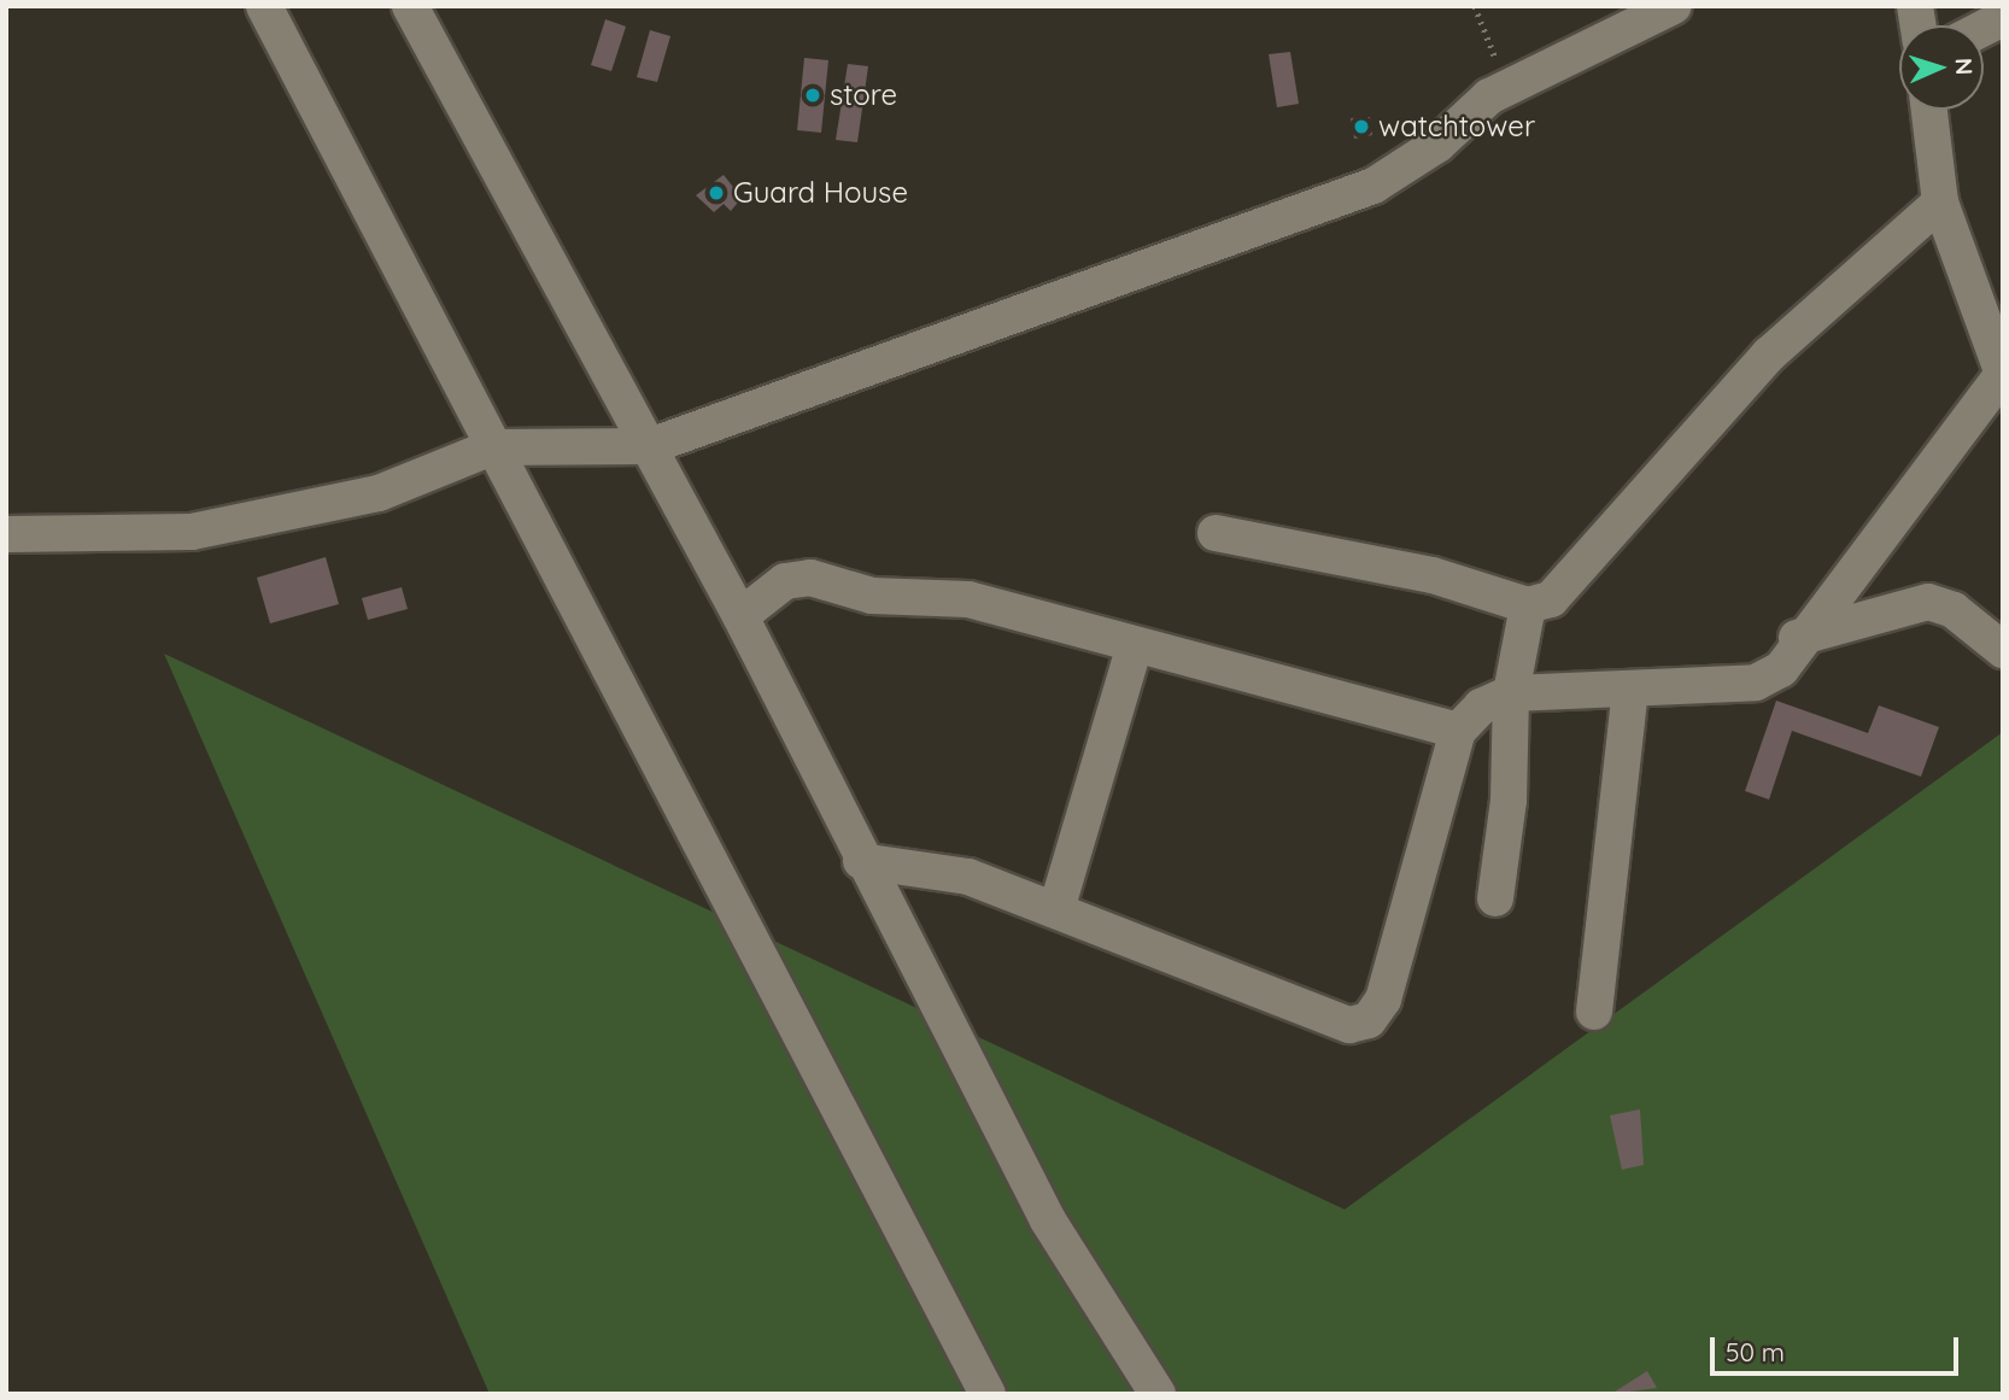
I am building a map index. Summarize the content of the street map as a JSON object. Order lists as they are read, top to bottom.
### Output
{
  "places": ["store", "watchtower", "Guard House"],
  "scale_bar": "50 m",
  "north": "right"
}
